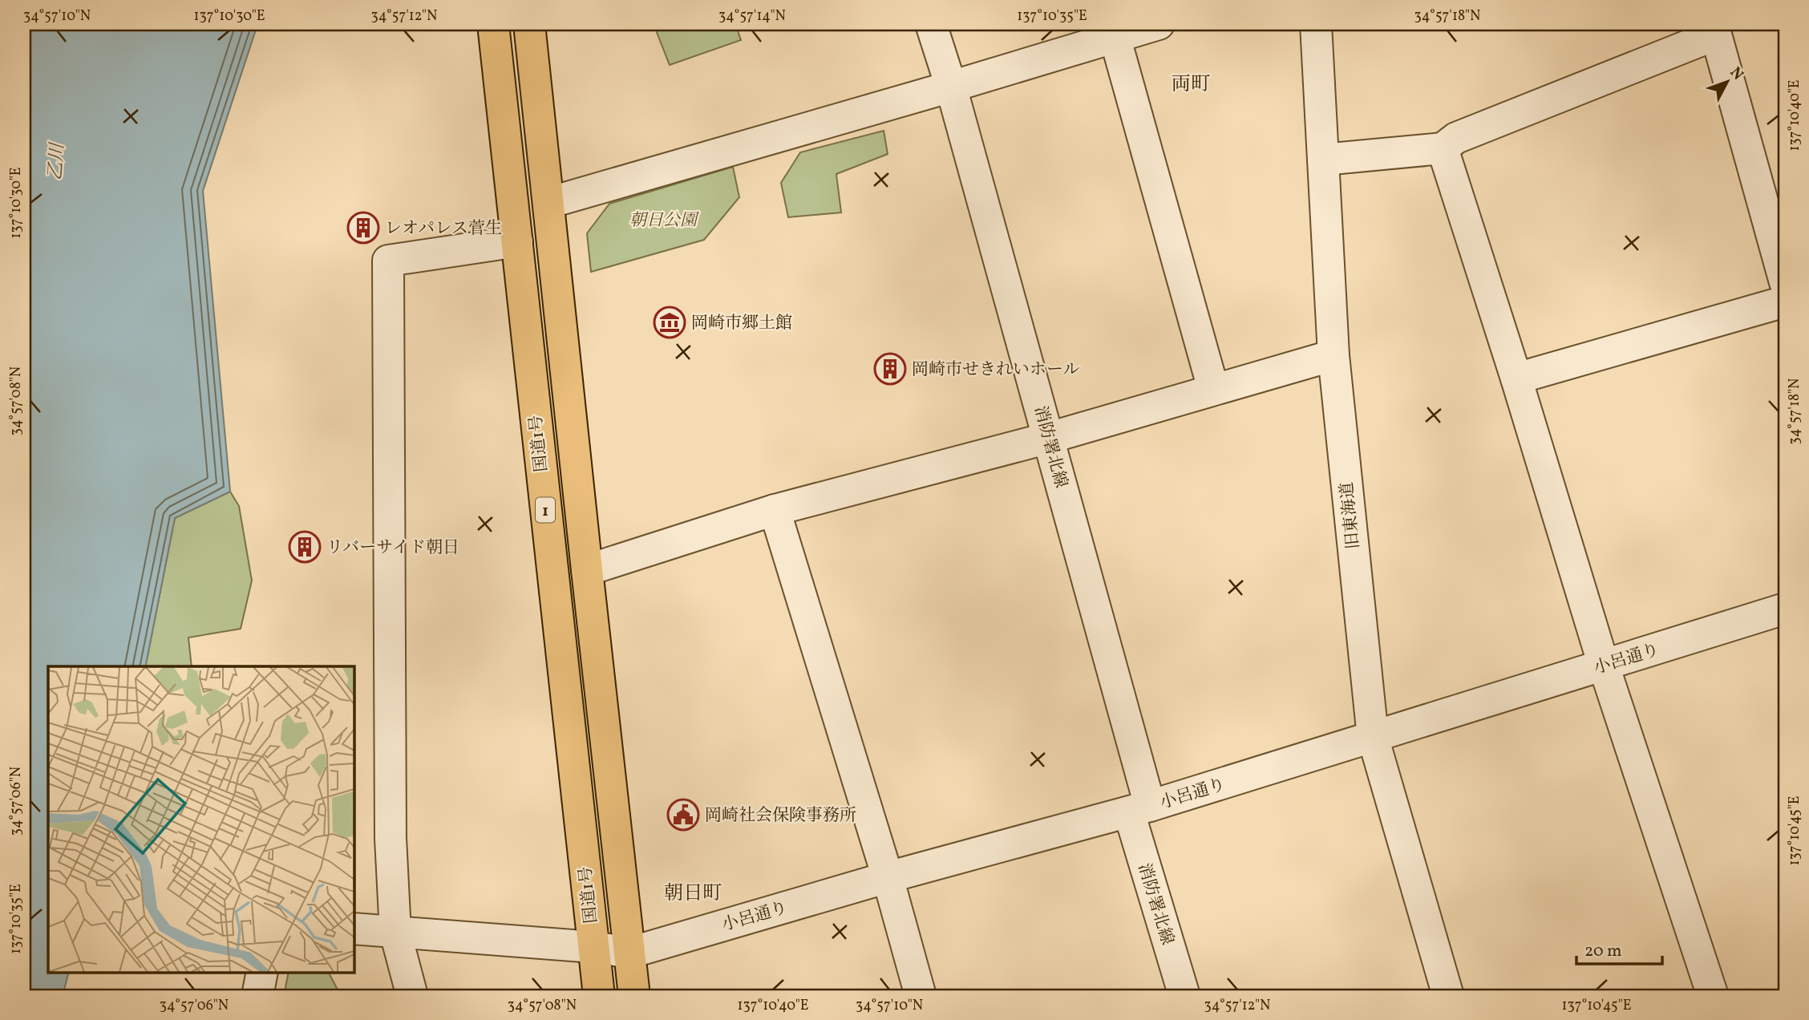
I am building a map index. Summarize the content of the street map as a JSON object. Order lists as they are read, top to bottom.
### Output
{
  "streets": {
    "highway": ["国道1号", "1"],
    "street": ["消防署北線", "旧東海道", "小呂通り"]
  },
  "crossings": [
    ["国道1号", "小呂通り"],
    ["消防署北線", "小呂通り"],
    ["旧東海道", "小呂通り"]
  ],
  "districts": ["両町", "朝日町"],
  "water": ["乙川"],
  "parks": ["朝日公園"],
  "places": {
    "building": ["レオパレス菅生", "岡崎市せきれいホール", "リバーサイド朝日"],
    "museum": ["岡崎市郷土館"],
    "public building": ["岡崎社会保険事務所"]
  },
  "scale_bar": "20 m",
  "north": "top right",
  "coordinates": [
    "34°57'10\"N",
    "137°10'30\"E",
    "34°57'12\"N",
    "34°57'14\"N",
    "137°10'35\"E",
    "34°57'18\"N",
    "137°10'40\"E",
    "34°57'08\"N",
    "34°57'06\"N",
    "137°10'45\"E"
  ]
}
